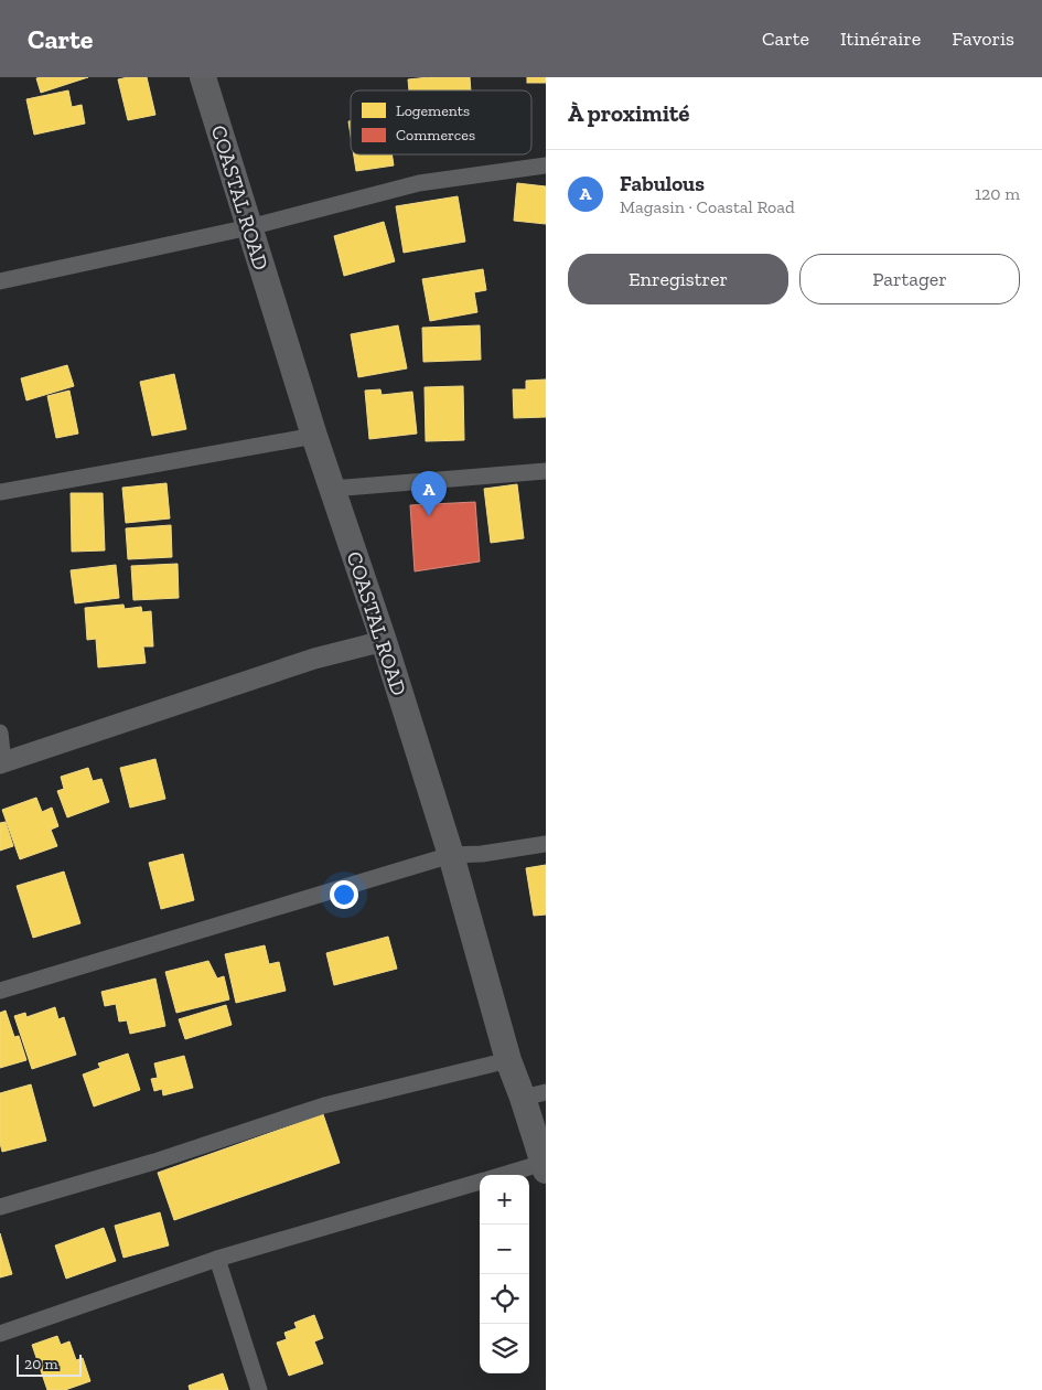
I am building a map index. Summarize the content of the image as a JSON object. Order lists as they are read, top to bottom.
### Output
{
  "streets": {
    "main road": ["COASTAL ROAD"]
  },
  "legend": ["Logements", "Commerces"],
  "scale_bar": "20 m",
  "page": {
    "header": "Carte",
    "nav": ["Carte", "Itinéraire", "Favoris"],
    "heading": "À proximité",
    "list": [
      {
        "mark": "A",
        "name": "Fabulous",
        "note": "Magasin · Coastal Road",
        "value": "120 m"
      }
    ],
    "buttons": ["Enregistrer", "Partager"],
    "pins": "A",
    "map_buttons": ["+", "−"],
    "scale": "20 m"
  }
}
